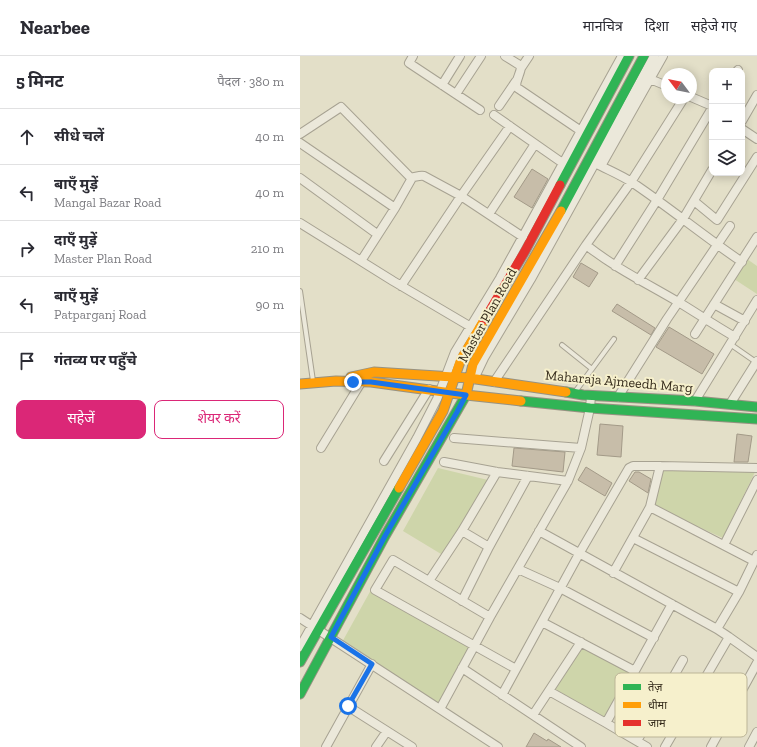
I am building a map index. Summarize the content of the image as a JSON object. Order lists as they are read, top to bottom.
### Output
{
  "streets": {
    "main road": ["Master Plan Road", "Maharaja Ajmeedh Marg"]
  },
  "crossings": [
    ["Master Plan Road", "Maharaja Ajmeedh Marg"]
  ],
  "legend": ["तेज़", "धीमा", "जाम"],
  "north": "top left",
  "page": {
    "header": "Nearbee",
    "nav": ["मानचित्र", "दिशा", "सहेजे गए"],
    "heading": ["5 मिनट", "पैदल · 380 m"],
    "map_buttons": ["+", "−"],
    "list": [
      ["सीधे चलें", "40 m"],
      ["बाएँ मुड़ें", "Mangal Bazar Road", "40 m"],
      ["दाएँ मुड़ें", "Master Plan Road", "210 m"],
      ["बाएँ मुड़ें", "Patparganj Road", "90 m"],
      "गंतव्य पर पहुँचे"
    ],
    "buttons": ["सहेजें", "शेयर करें"]
  }
}
